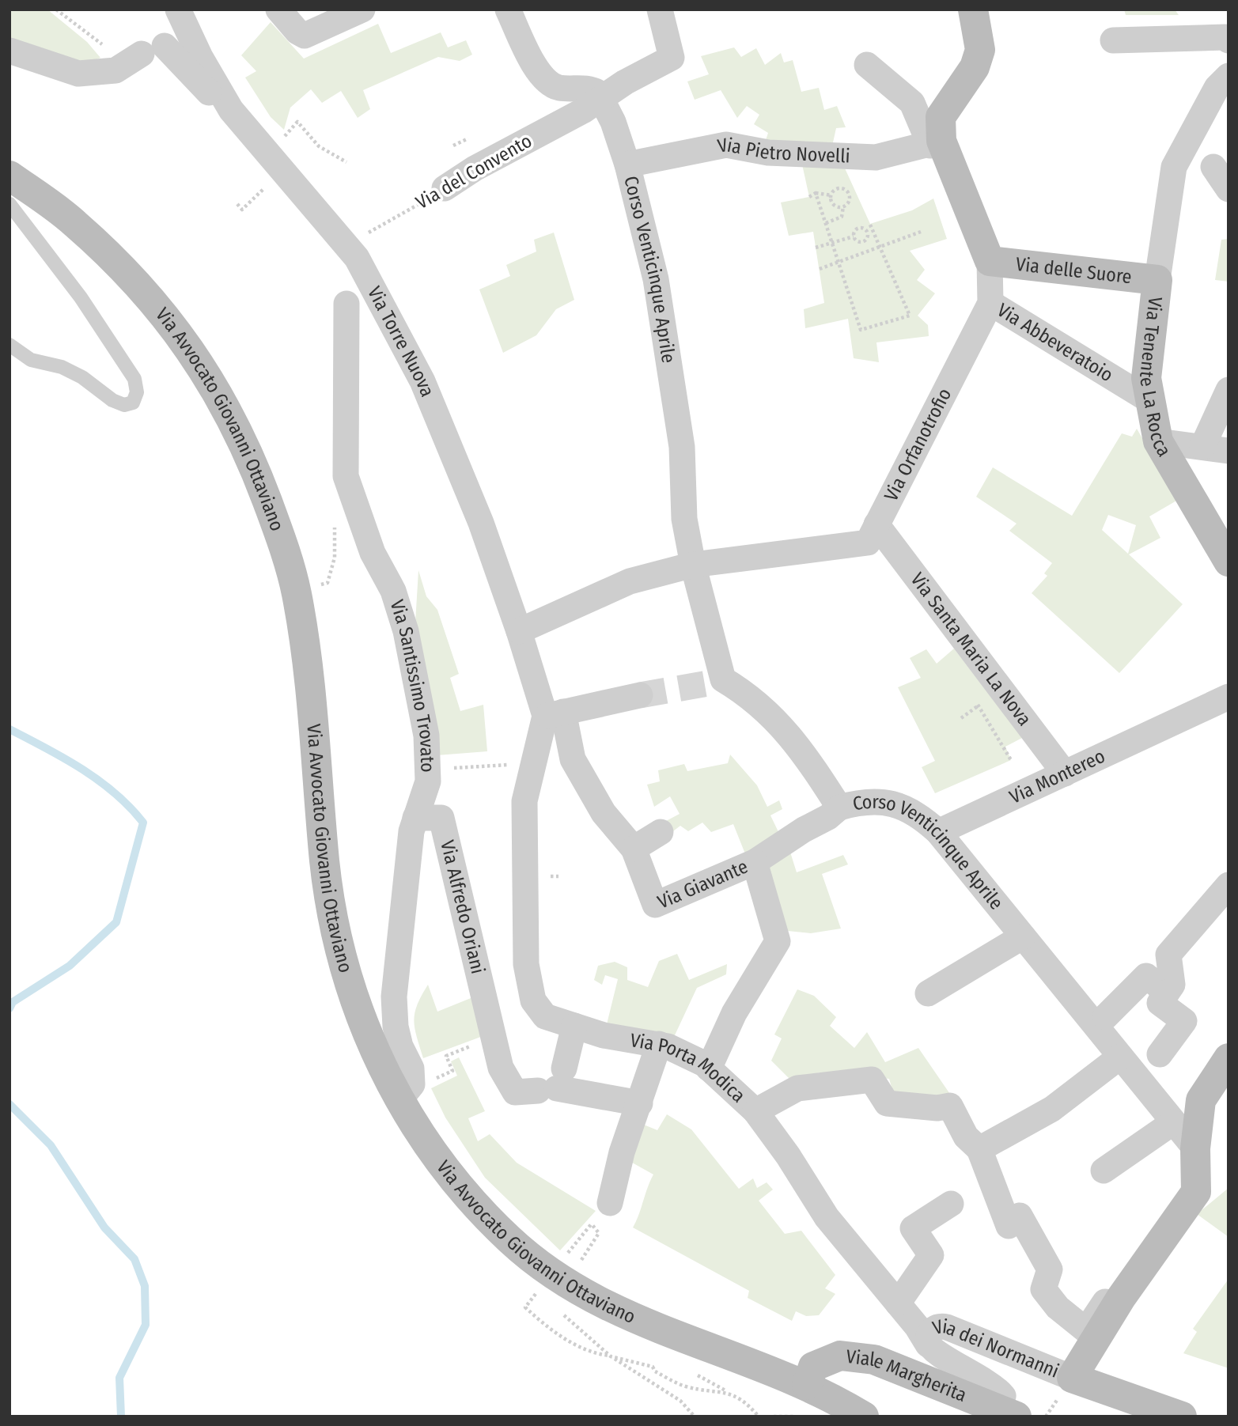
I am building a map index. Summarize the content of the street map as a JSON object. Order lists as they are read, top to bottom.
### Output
{
  "streets": {
    "street": [
      "Via Pietro Novelli",
      "Via del Convento",
      "Via delle Suore",
      "Corso Venticinque Aprile",
      "Via Torre Nuova",
      "Via Abbeveratoio",
      "Via Tenente La Rocca",
      "Via Avvocato Giovanni Ottaviano",
      "Via Orfanotrofio",
      "Via Santa Maria La Nova",
      "Via Santissimo Trovato",
      "Via Montereo",
      "Via Giavante",
      "Via Alfredo Oriani",
      "Via Porta Modica",
      "Via dei Normanni",
      "Viale Margherita"
    ]
  },
  "crossings": [
    ["Via Pietro Novelli", "Corso Venticinque Aprile"],
    ["Via Pietro Novelli", "Via Orfanotrofio"],
    ["Via del Convento", "Corso Venticinque Aprile"],
    ["Via del Convento", "Via Torre Nuova"],
    ["Via delle Suore", "Via Tenente La Rocca"],
    ["Via delle Suore", "Via Orfanotrofio"],
    ["Corso Venticinque Aprile", "Via Orfanotrofio"],
    ["Corso Venticinque Aprile", "Via Montereo"],
    ["Corso Venticinque Aprile", "Via Giavante"],
    ["Corso Venticinque Aprile", "Via dei Normanni"],
    ["Via Torre Nuova", "Via Orfanotrofio"],
    ["Via Torre Nuova", "Via Giavante"],
    ["Via Torre Nuova", "Via Porta Modica"],
    ["Via Abbeveratoio", "Via Tenente La Rocca"],
    ["Via Abbeveratoio", "Via Orfanotrofio"],
    ["Via Avvocato Giovanni Ottaviano", "Viale Margherita"],
    ["Via Orfanotrofio", "Via Santa Maria La Nova"],
    ["Via Santa Maria La Nova", "Via Montereo"],
    ["Via Santissimo Trovato", "Via Alfredo Oriani"],
    ["Via Porta Modica", "Via dei Normanni"],
    ["Via dei Normanni", "Viale Margherita"]
  ]
}
